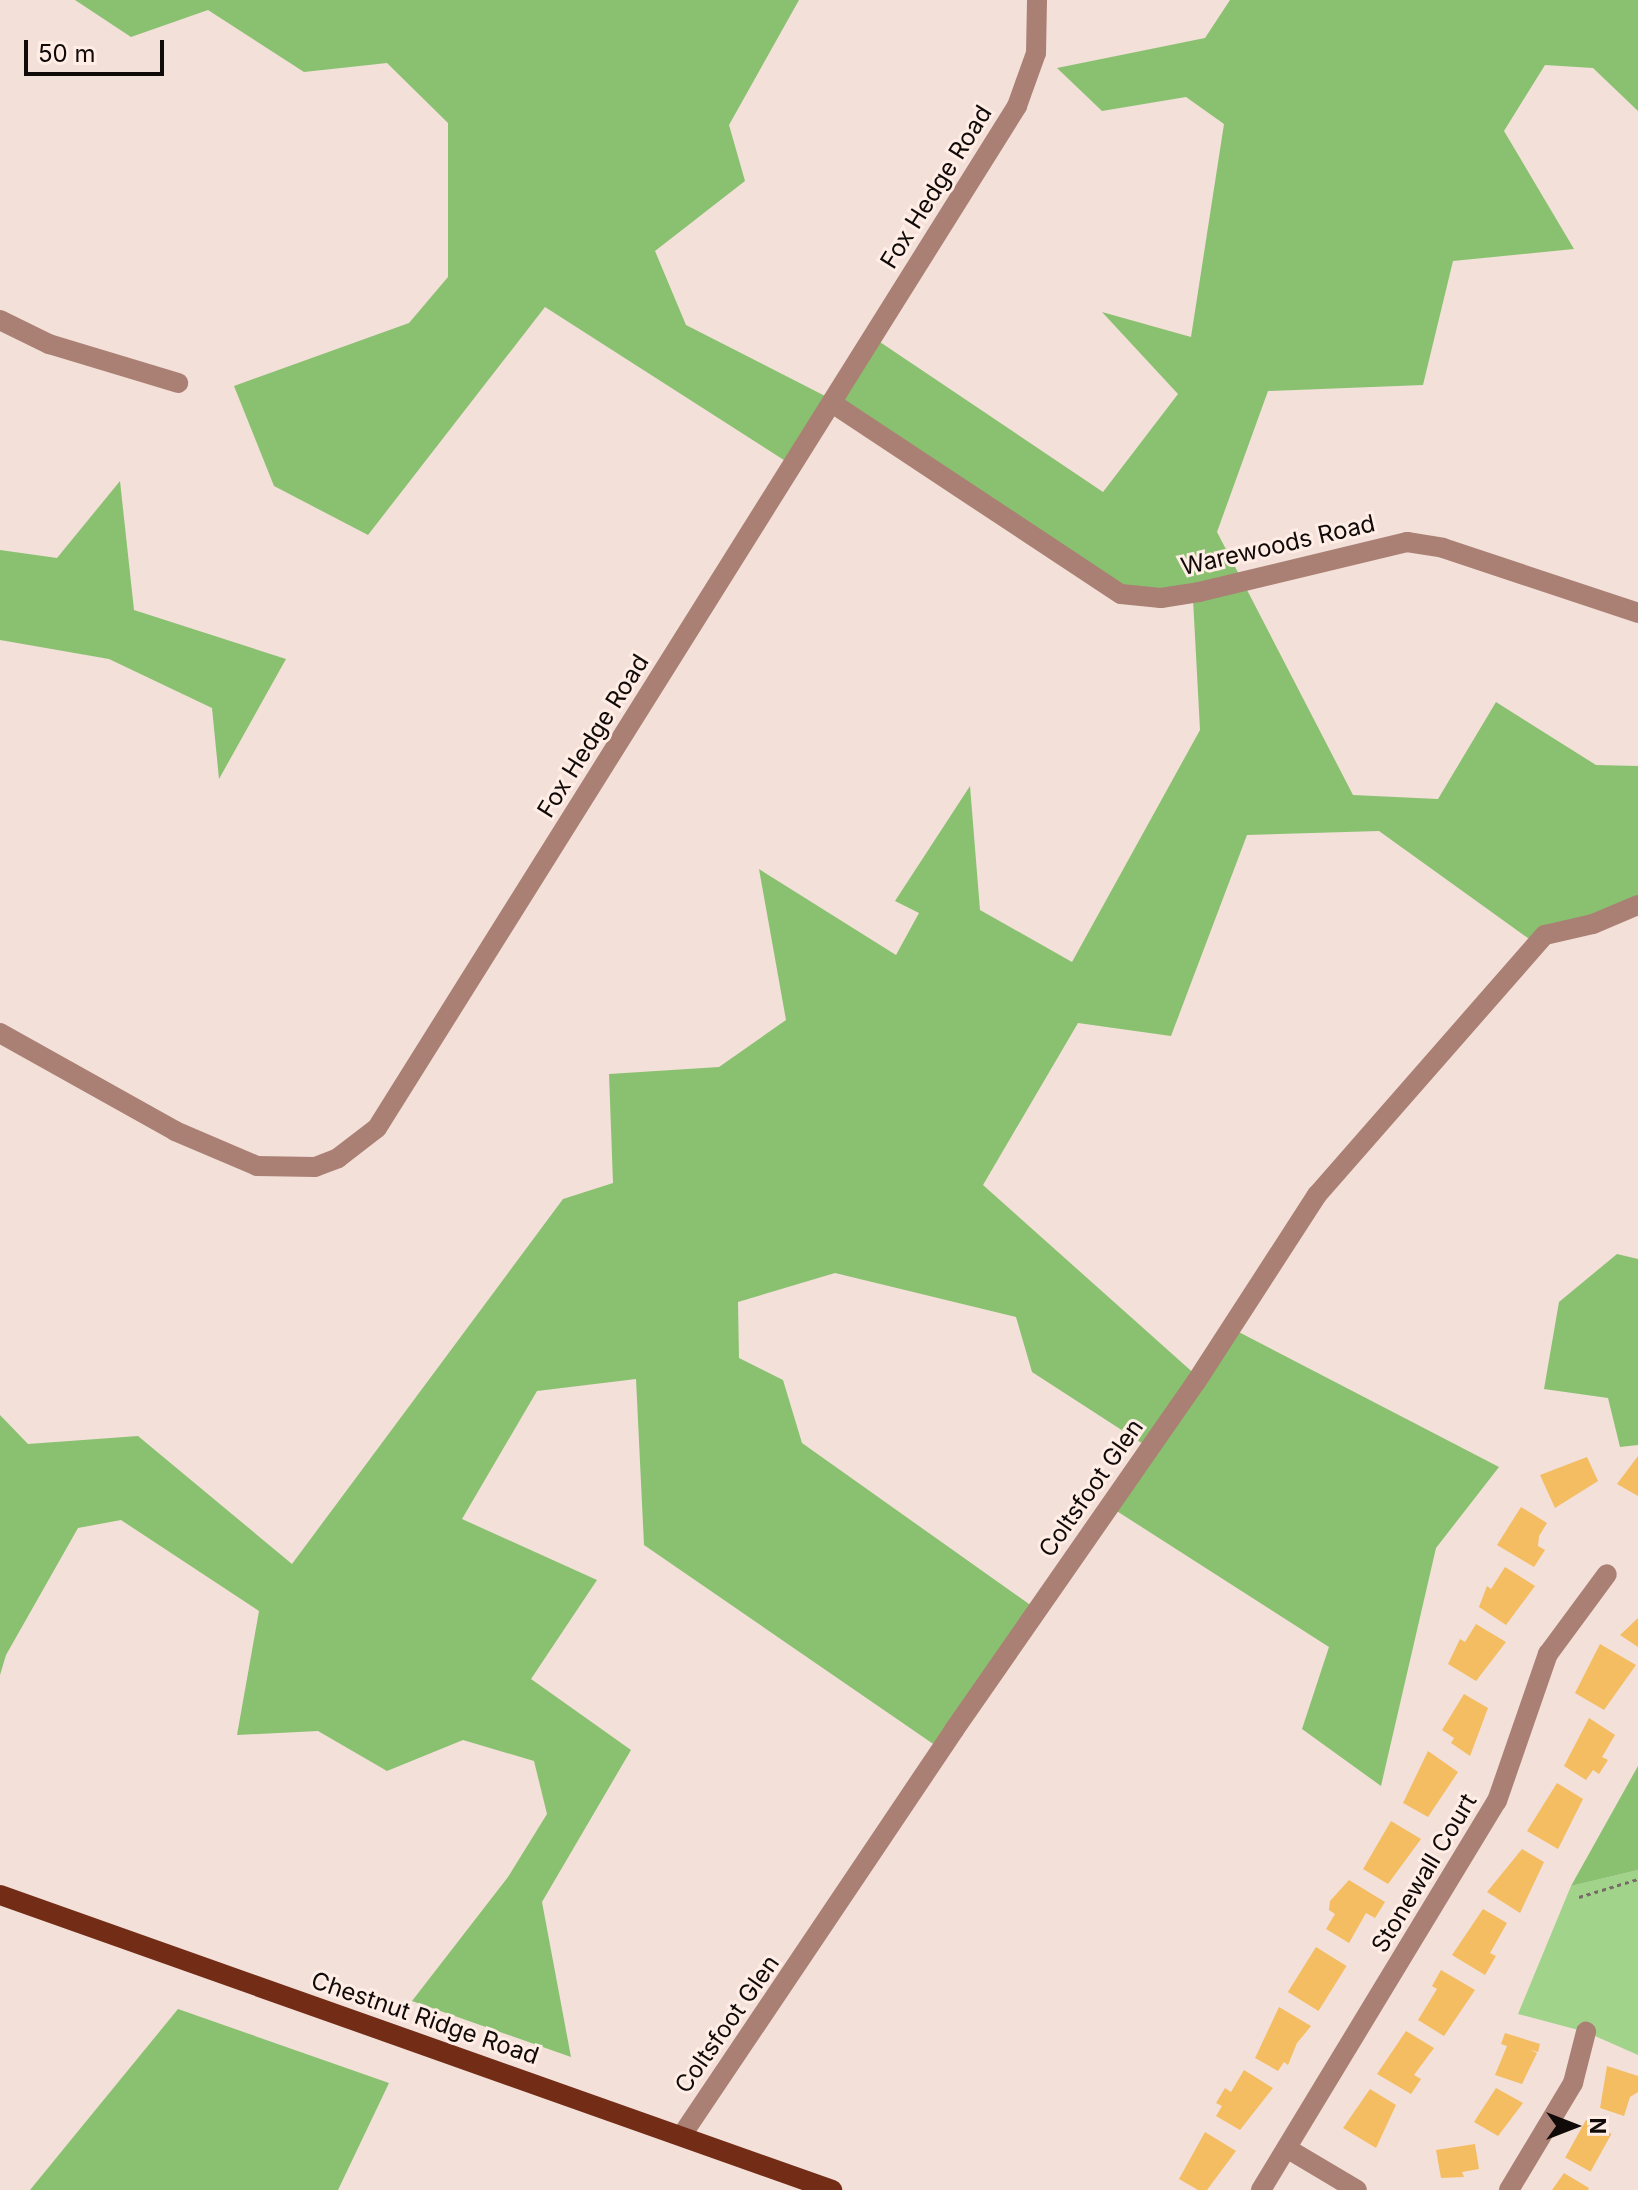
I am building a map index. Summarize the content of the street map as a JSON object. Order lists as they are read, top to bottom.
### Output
{
  "streets": {
    "main road": ["Chestnut Ridge Road"],
    "street": [
      "Fox Hedge Road",
      "Warewoods Road",
      "Coltsfoot Glen",
      "Stonewall Court"
    ]
  },
  "crossings": [
    ["Fox Hedge Road", "Warewoods Road"],
    ["Coltsfoot Glen", "Chestnut Ridge Road"]
  ],
  "scale_bar": "50 m",
  "north": "right"
}
